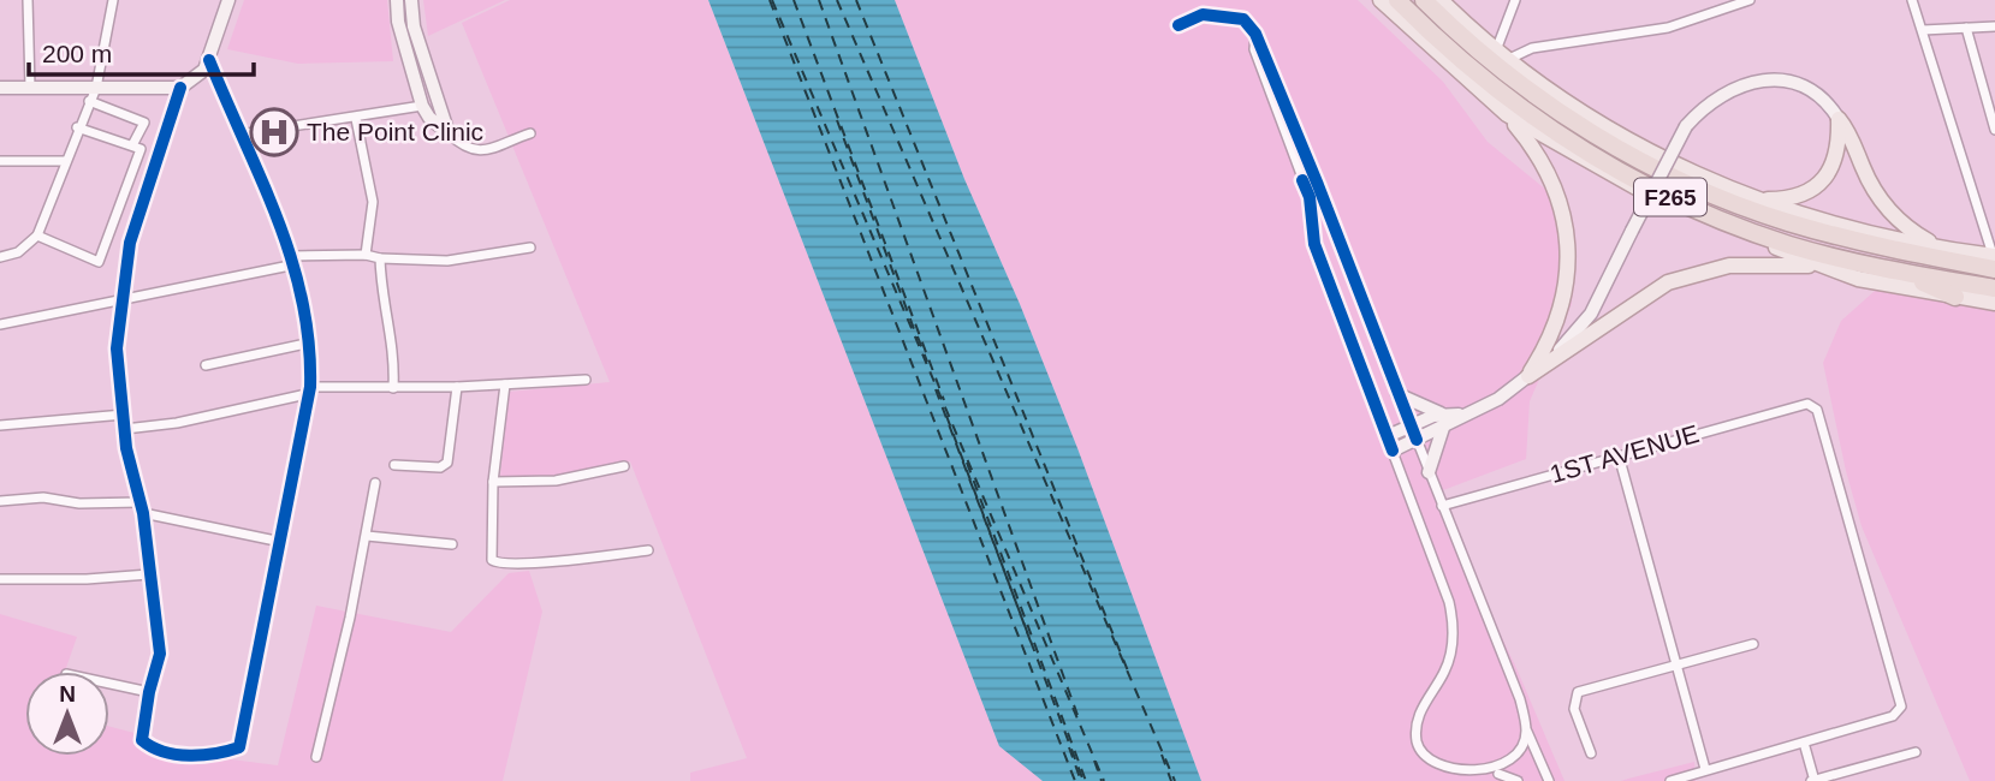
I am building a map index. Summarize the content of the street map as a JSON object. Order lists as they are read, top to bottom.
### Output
{
  "streets": {
    "highway": ["F265"],
    "street": ["1ST AVENUE"]
  },
  "places": {
    "hospital": ["The Point Clinic"]
  },
  "scale_bar": "200 m",
  "north": "top"
}
